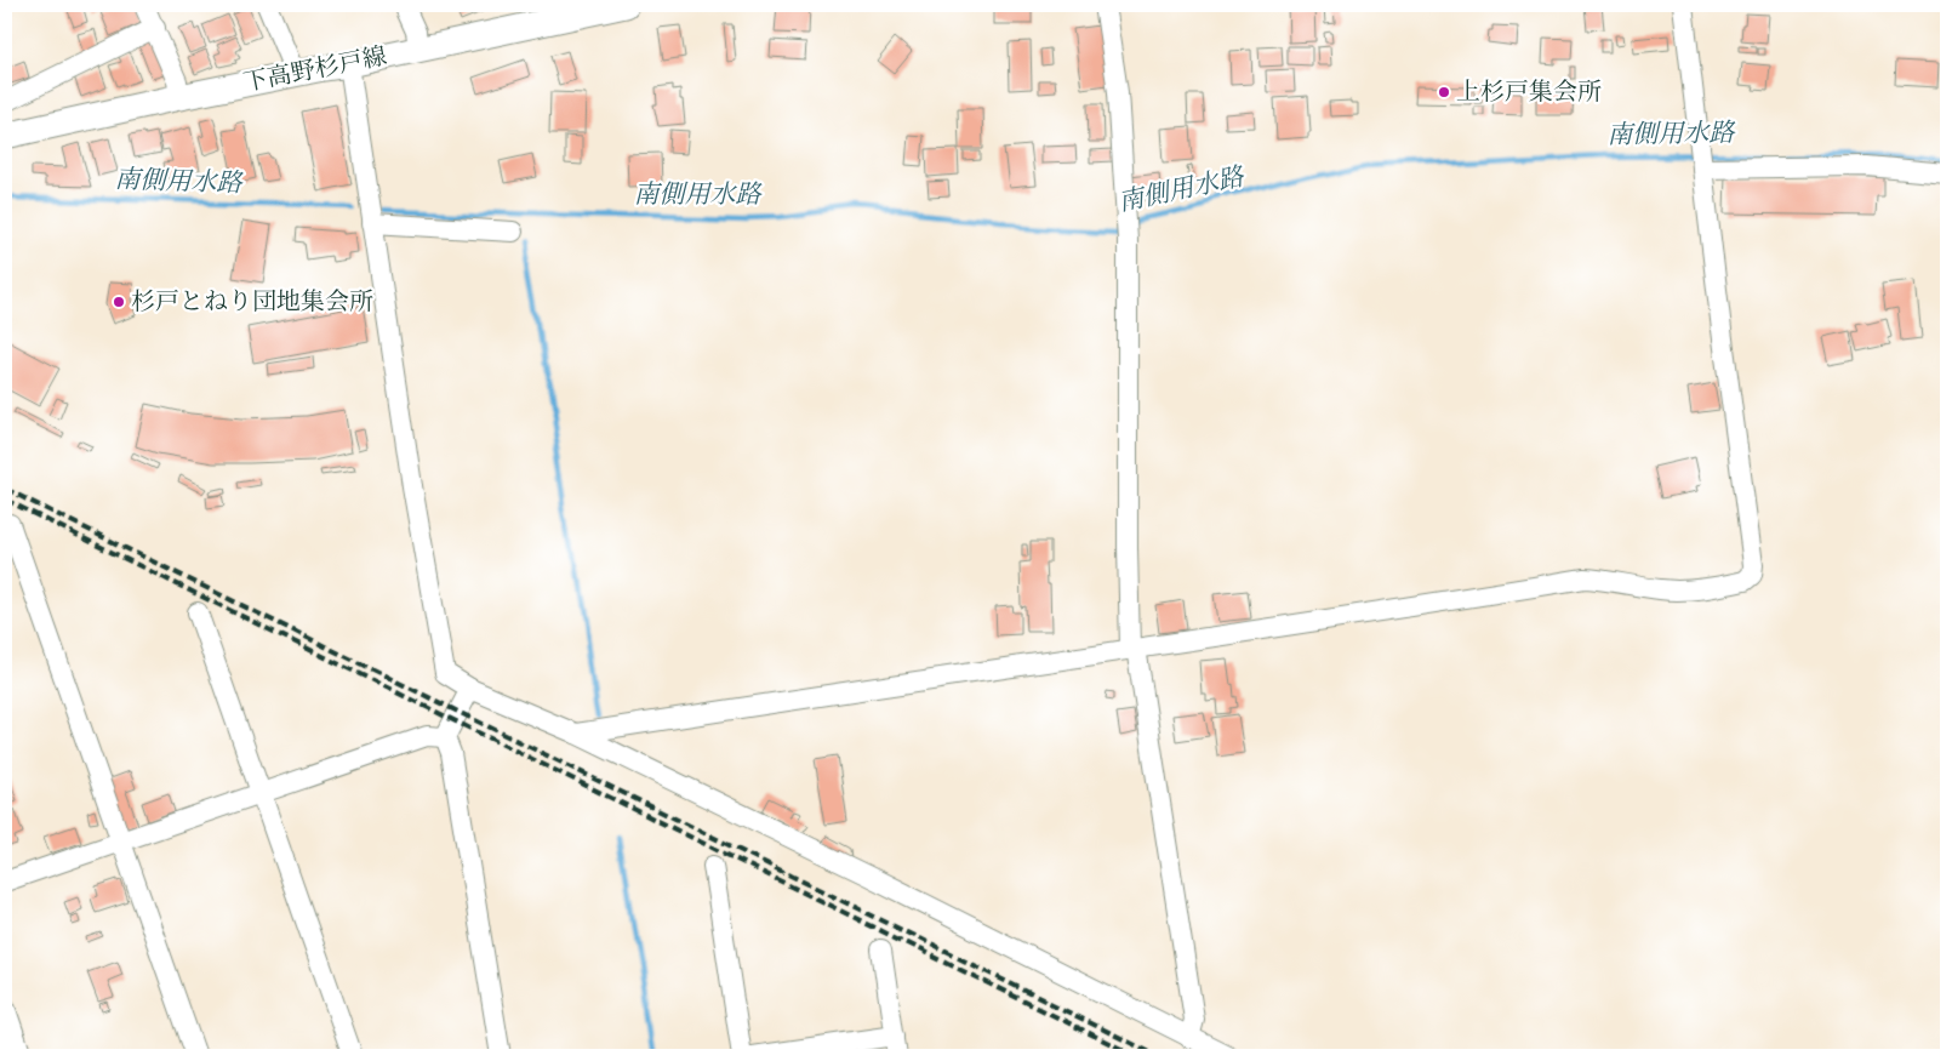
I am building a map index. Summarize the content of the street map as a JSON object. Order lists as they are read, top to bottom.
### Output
{
  "streets": {
    "main road": ["下高野杉戸線"]
  },
  "water": ["南側用水路"],
  "places": ["上杉戸集会所", "杉戸とねり団地集会所"]
}
